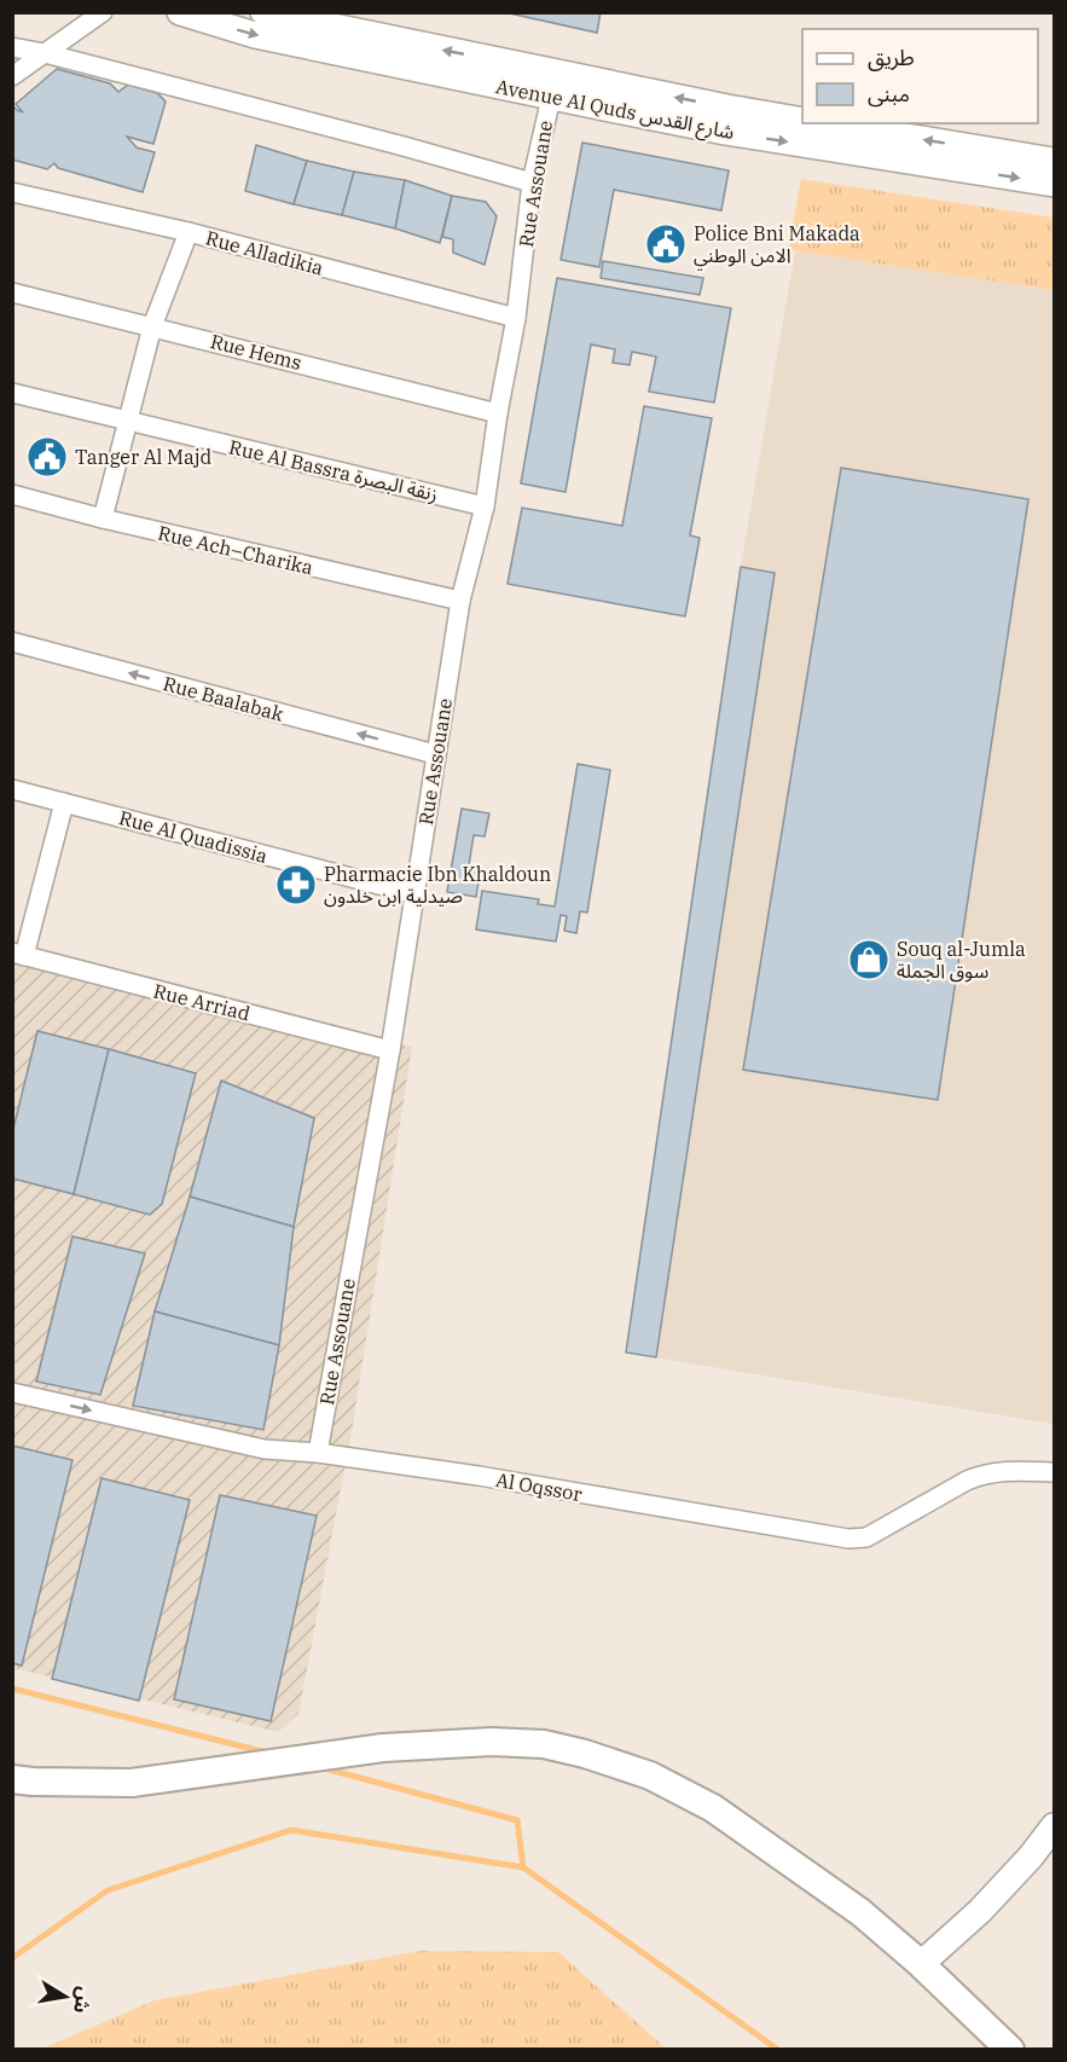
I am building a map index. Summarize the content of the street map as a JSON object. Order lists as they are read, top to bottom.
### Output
{
  "streets": {
    "main road": ["Avenue Al Quds شارع القدس"],
    "street": [
      "Rue Assouane",
      "Rue Alladikia",
      "Rue Hems",
      "Rue Al Bassra زنقة البصرة",
      "Rue Ach–Charika",
      "Rue Baalabak",
      "Rue Al Quadissia",
      "Rue Arriad",
      "Al Oqssor"
    ]
  },
  "crossings": [
    ["Avenue Al Quds شارع القدس", "Rue Assouane"],
    ["Rue Assouane", "Rue Alladikia"],
    ["Rue Assouane", "Rue Hems"],
    ["Rue Assouane", "Rue Al Bassra زنقة البصرة"],
    ["Rue Assouane", "Rue Ach–Charika"],
    ["Rue Assouane", "Rue Baalabak"],
    ["Rue Assouane", "Rue Al Quadissia"],
    ["Rue Assouane", "Rue Arriad"],
    ["Rue Assouane", "Al Oqssor"]
  ],
  "one_way": ["Rue Baalabak"],
  "places": {
    "public building": ["Police Bni Makada الامن الوطني", "Tanger Al Majd"],
    "pharmacy": ["Pharmacie Ibn Khaldoun صيدلية ابن خلدون"],
    "shop": ["Souq al-Jumla سوق الجملة"]
  },
  "legend": ["طريق", "مبنى"],
  "north": "right"
}
